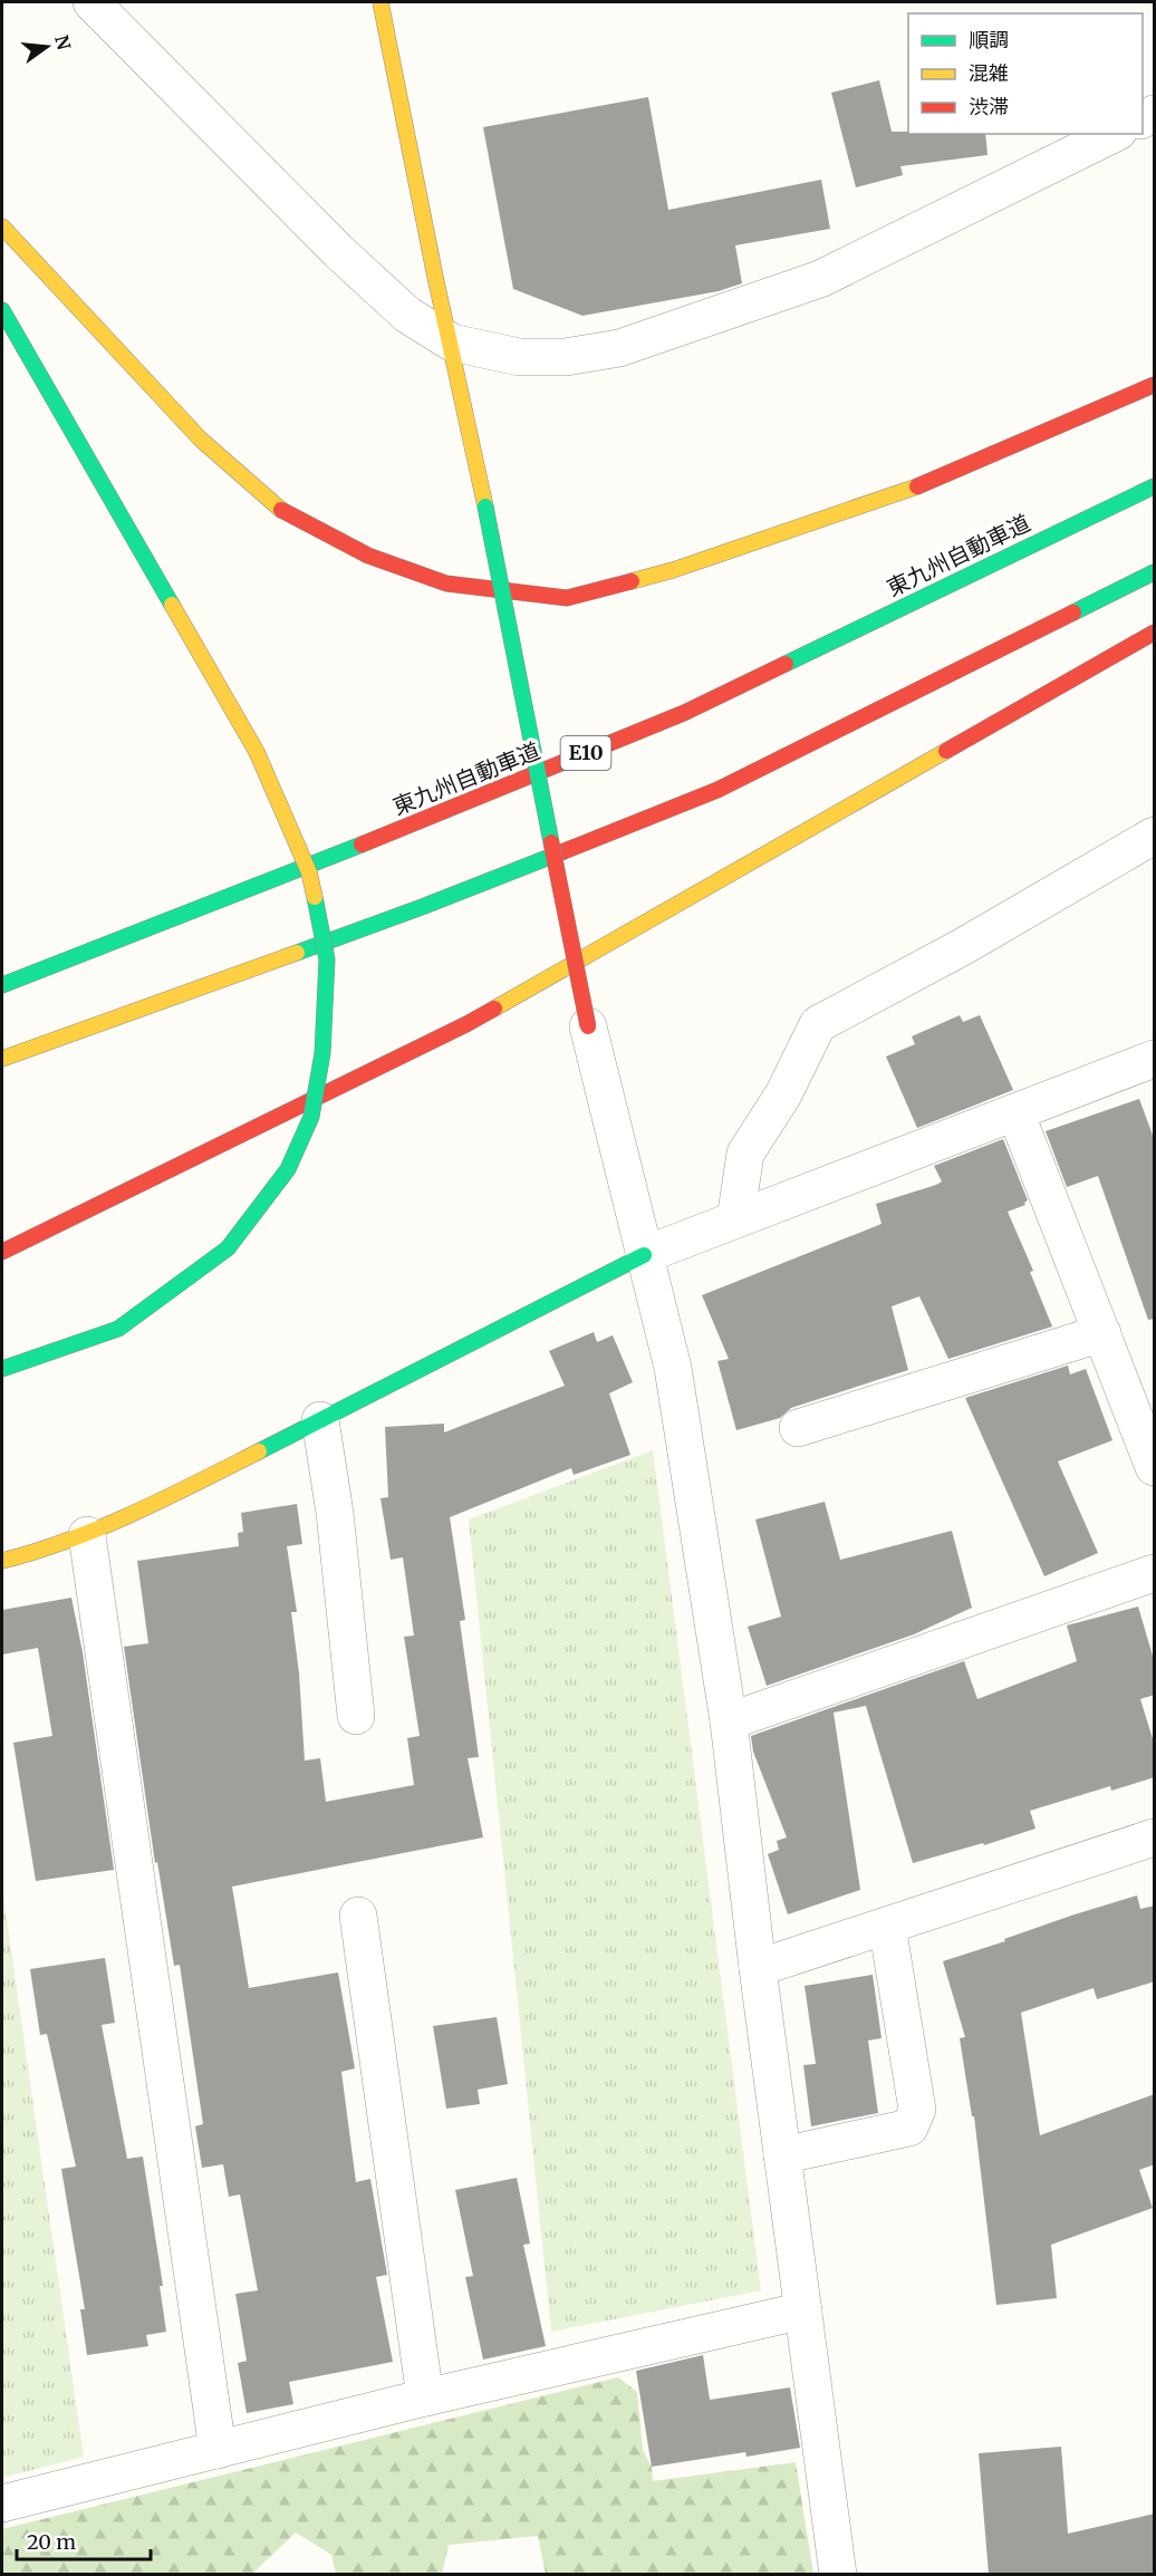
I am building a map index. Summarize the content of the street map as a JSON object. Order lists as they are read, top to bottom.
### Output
{
  "streets": {
    "main road": ["東九州自動車道", "E10"]
  },
  "legend": ["順調", "混雑", "渋滞"],
  "scale_bar": "20 m",
  "north": "right"
}
